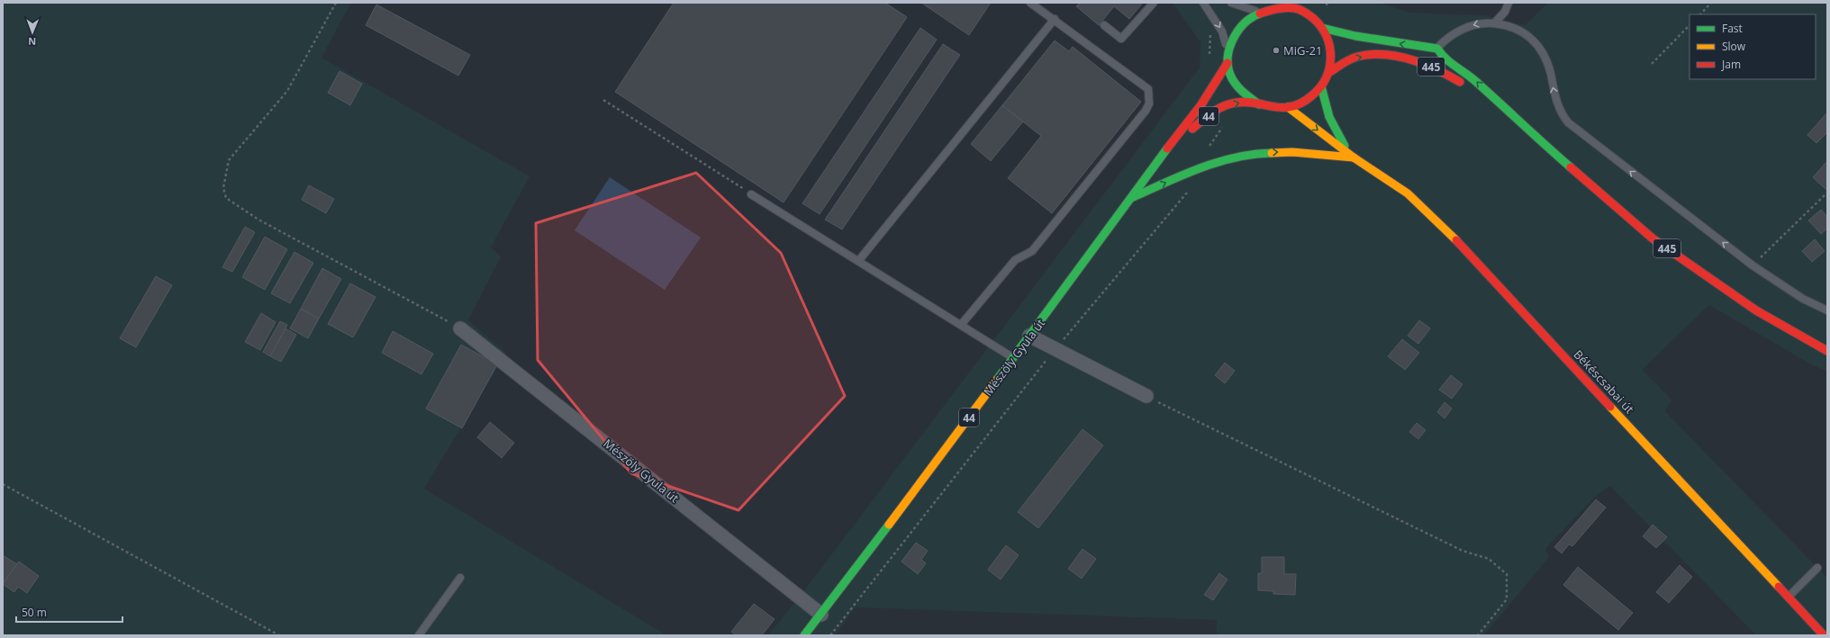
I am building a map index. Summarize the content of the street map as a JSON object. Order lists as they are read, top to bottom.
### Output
{
  "streets": {
    "main road": [
      "445",
      "44",
      "Mészöly Gyula út",
      "Békéscsabai út"
    ]
  },
  "crossings": [
    ["445", "Mészöly Gyula út"],
    ["445", "Békéscsabai út"],
    ["Mészöly Gyula út", "Békéscsabai út"]
  ],
  "places": ["MiG-21"],
  "legend": ["Fast", "Slow", "Jam"],
  "scale_bar": "50 m",
  "north": "bottom"
}
